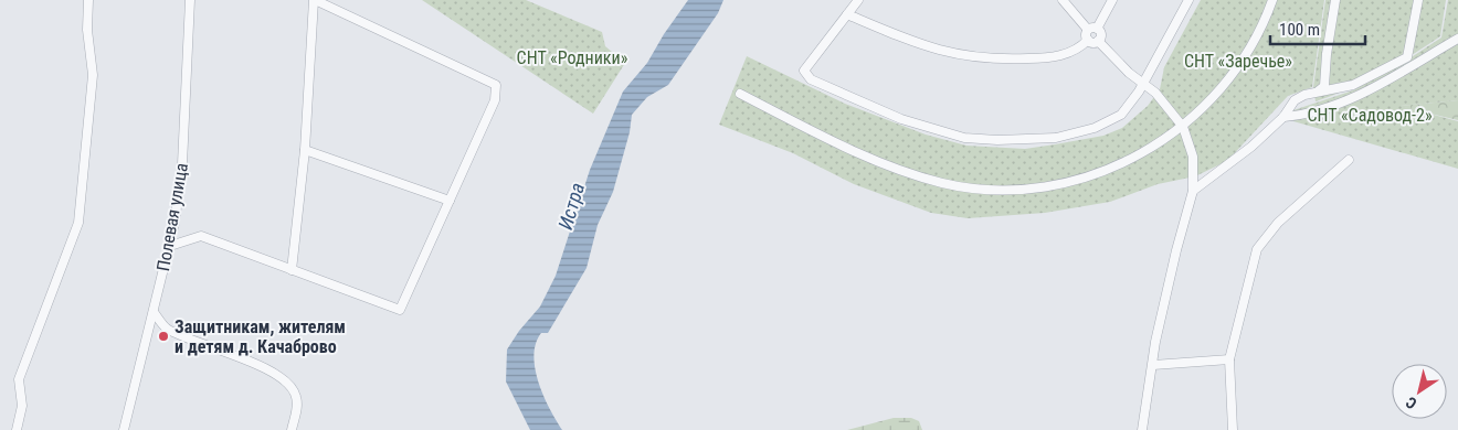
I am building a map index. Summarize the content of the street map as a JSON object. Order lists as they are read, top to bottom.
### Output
{
  "streets": {
    "street": ["Полевая улица"]
  },
  "water": ["Истра"],
  "parks": ["СНТ «Родники»", "СНТ «Заречье»", "СНТ «Садовод-2»"],
  "places": ["Защитникам, жителям и детям д. Качаброво"],
  "scale_bar": "100 m",
  "north": "bottom left"
}
